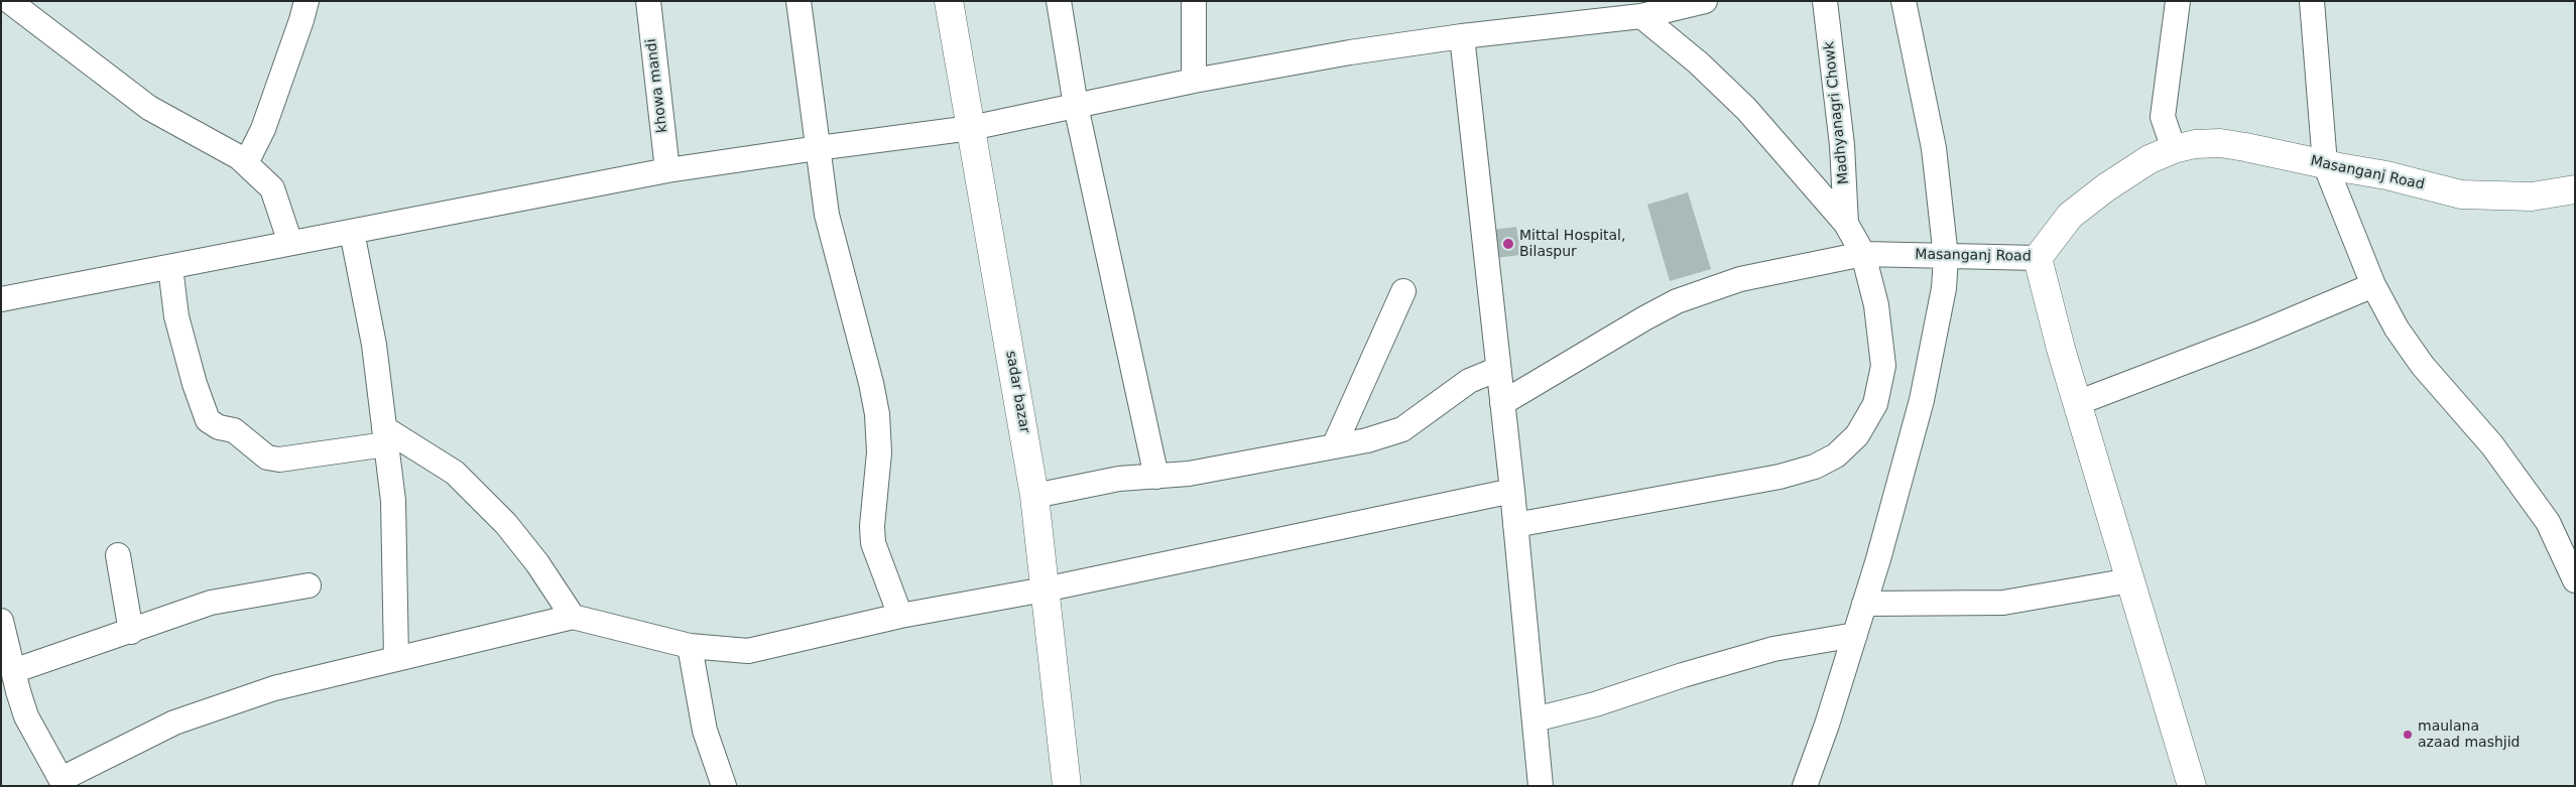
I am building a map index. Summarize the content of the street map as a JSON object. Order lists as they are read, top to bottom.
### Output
{
  "streets": {
    "street": [
      "khowa mandi",
      "Madhyanagri Chowk",
      "Masanganj Road",
      "sadar bazar"
    ]
  },
  "places": ["Mittal Hospital, Bilaspur", "maulana azaad mashjid"]
}
